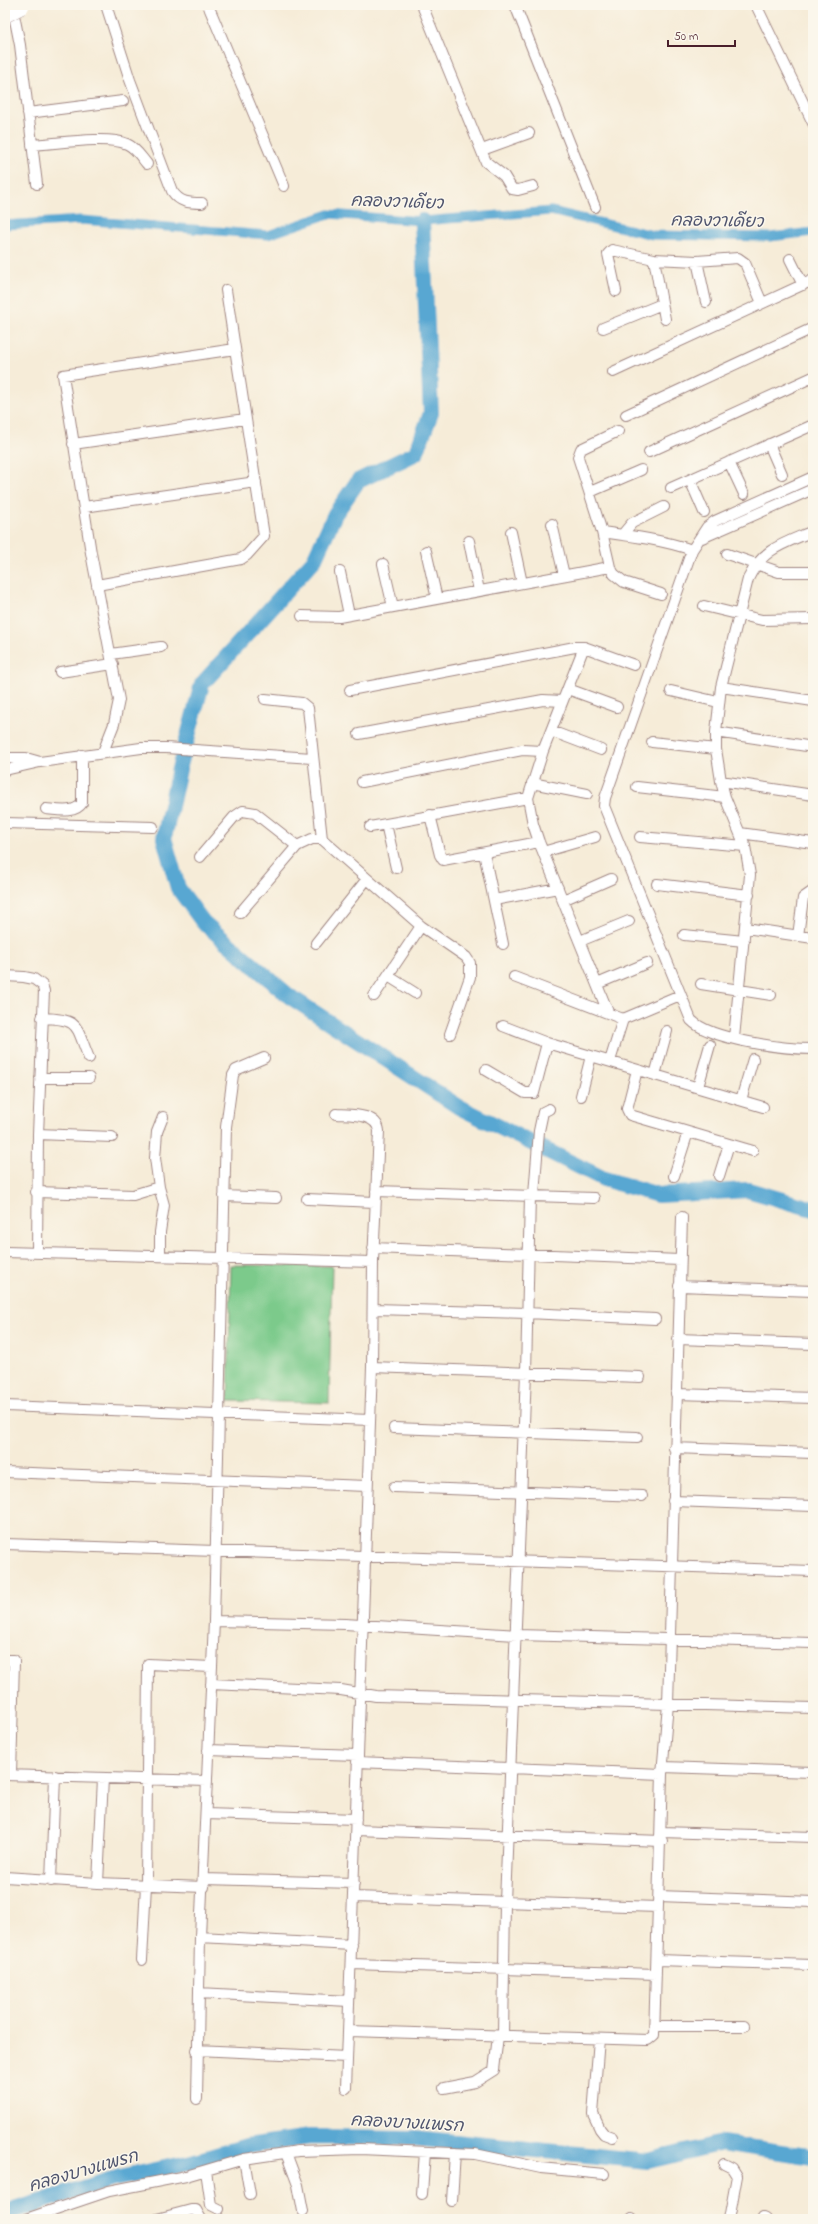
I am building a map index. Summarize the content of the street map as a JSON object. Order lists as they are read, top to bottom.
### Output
{
  "water": ["คลองวาเดียว", "คลองบางแพรก"],
  "scale_bar": "50 m"
}
